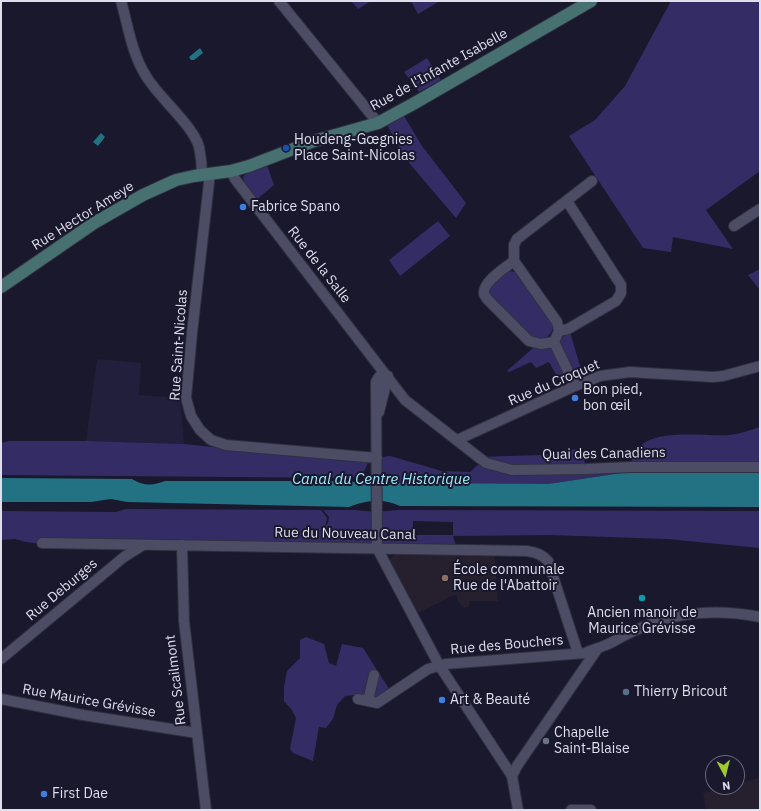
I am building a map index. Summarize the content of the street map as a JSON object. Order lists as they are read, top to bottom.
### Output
{
  "streets": {
    "street": [
      "Rue de l'Infante Isabelle",
      "Rue Hector Ameye",
      "Rue de la Salle",
      "Rue Saint-Nicolas",
      "Rue du Croquet",
      "Quai des Canadiens",
      "Rue du Nouveau Canal",
      "Rue Deburges",
      "Rue des Bouchers",
      "Rue Scailmont",
      "Rue Maurice Grévisse"
    ]
  },
  "crossings": [
    ["Rue de l'Infante Isabelle", "Rue Hector Ameye"],
    ["Rue de l'Infante Isabelle", "Rue de la Salle"],
    ["Rue de l'Infante Isabelle", "Rue Saint-Nicolas"],
    ["Rue Hector Ameye", "Rue Saint-Nicolas"],
    ["Rue de la Salle", "Rue Saint-Nicolas"],
    ["Rue de la Salle", "Rue du Nouveau Canal"],
    ["Rue du Croquet", "Quai des Canadiens"],
    ["Rue du Nouveau Canal", "Rue Deburges"],
    ["Rue du Nouveau Canal", "Rue des Bouchers"],
    ["Rue du Nouveau Canal", "Rue Scailmont"],
    ["Rue Scailmont", "Rue Maurice Grévisse"]
  ],
  "water": ["Canal du Centre Historique"],
  "places": [
    "Houdeng-Gœgnies Place Saint-Nicolas",
    "Fabrice Spano",
    "Bon pied, bon œil",
    "École communale Rue de l'Abattoir",
    "Ancien manoir de Maurice Grévisse",
    "Thierry Bricout",
    "Art & Beauté",
    "Chapelle Saint-Blaise",
    "First Dae"
  ],
  "north": "bottom"
}
